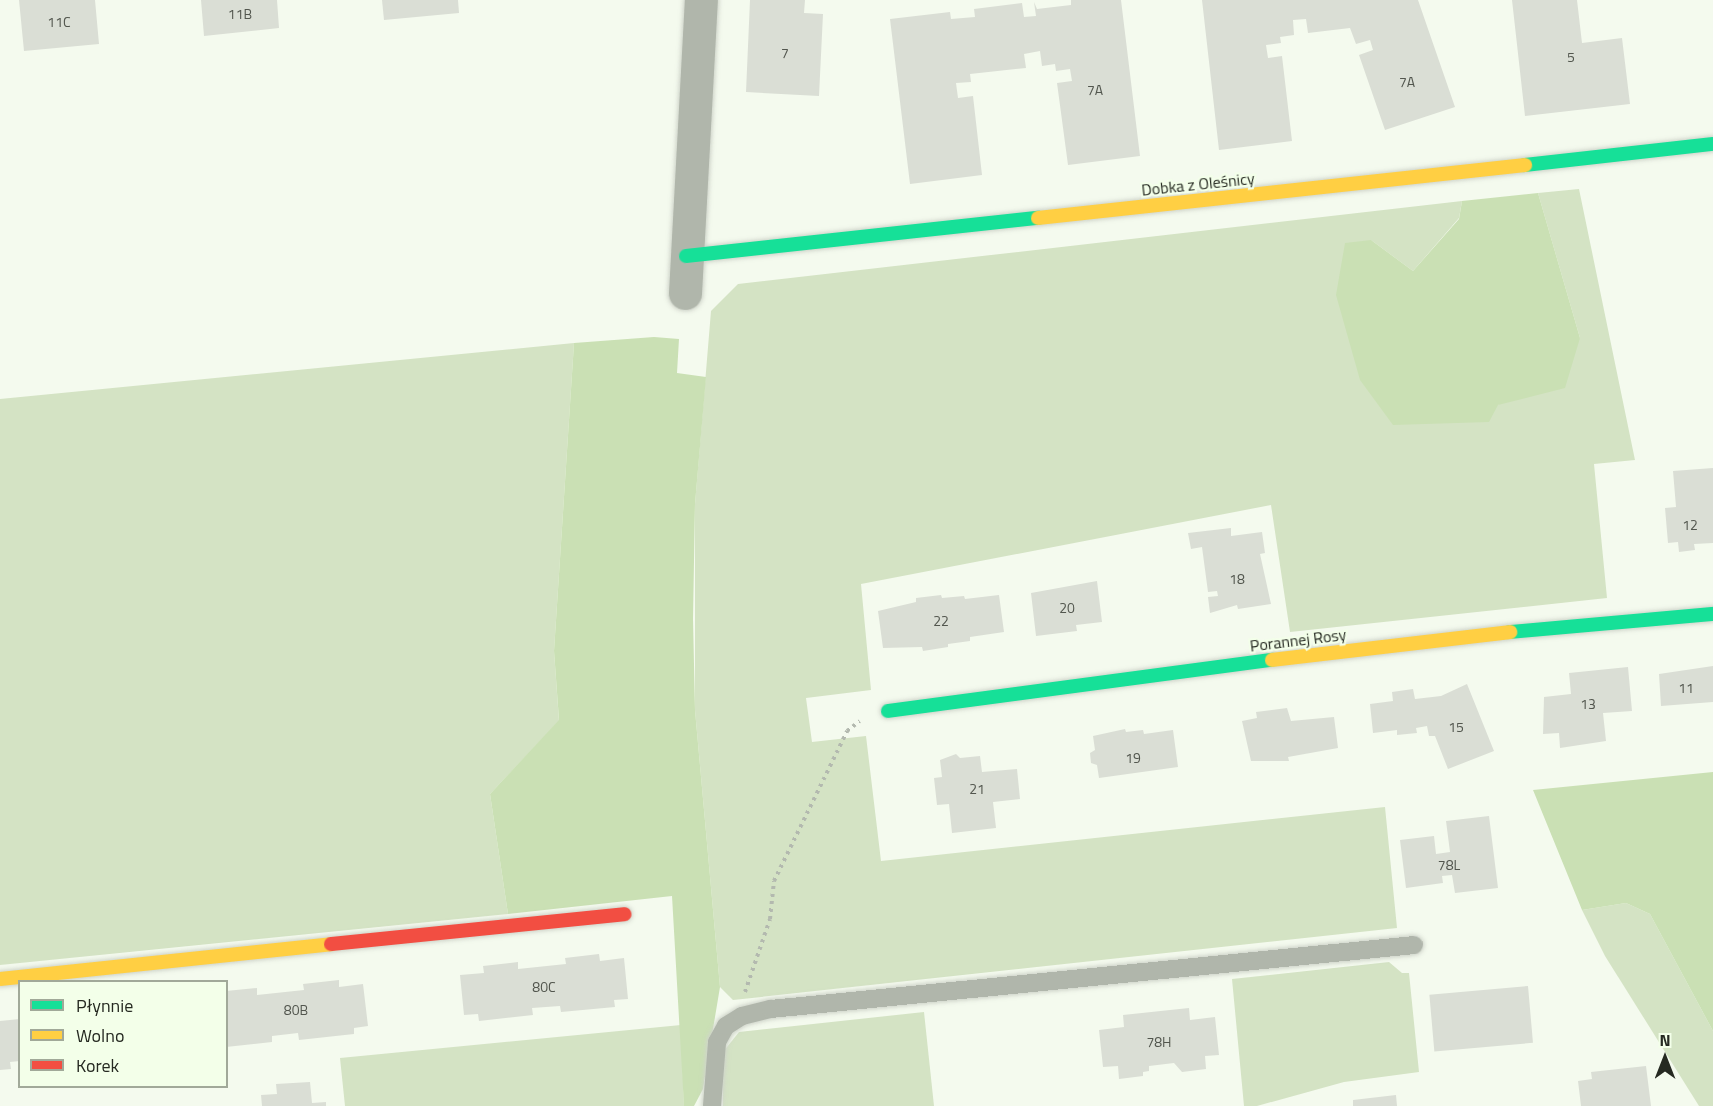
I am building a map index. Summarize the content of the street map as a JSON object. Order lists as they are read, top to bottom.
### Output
{
  "streets": {
    "street": ["Dobka z Oleśnicy", "Porannej Rosy"]
  },
  "house_numbers": [
    "11B",
    "11C",
    "7",
    "5",
    "7A",
    "7A",
    "12",
    "18",
    "20",
    "22",
    "11",
    "13",
    "15",
    "19",
    "21",
    "78L",
    "80C",
    "80B",
    "78H"
  ],
  "legend": ["Płynnie", "Wolno", "Korek"],
  "north": "top"
}
